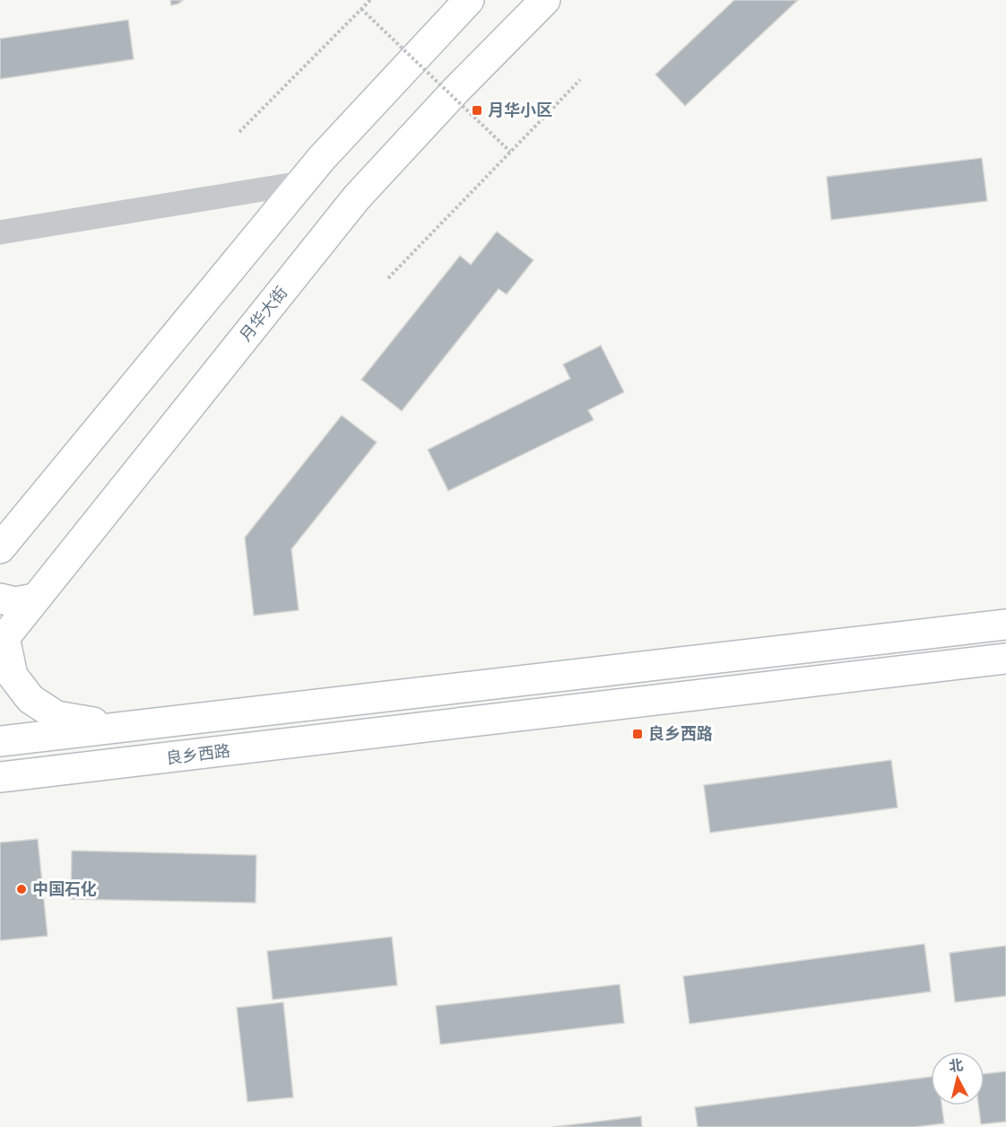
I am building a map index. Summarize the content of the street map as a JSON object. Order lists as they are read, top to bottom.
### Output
{
  "streets": {
    "main road": ["月华大街", "良乡西路"]
  },
  "places": {
    "transit": ["月华小区", "良乡西路"],
    "other": ["中国石化"]
  },
  "north": "top"
}
